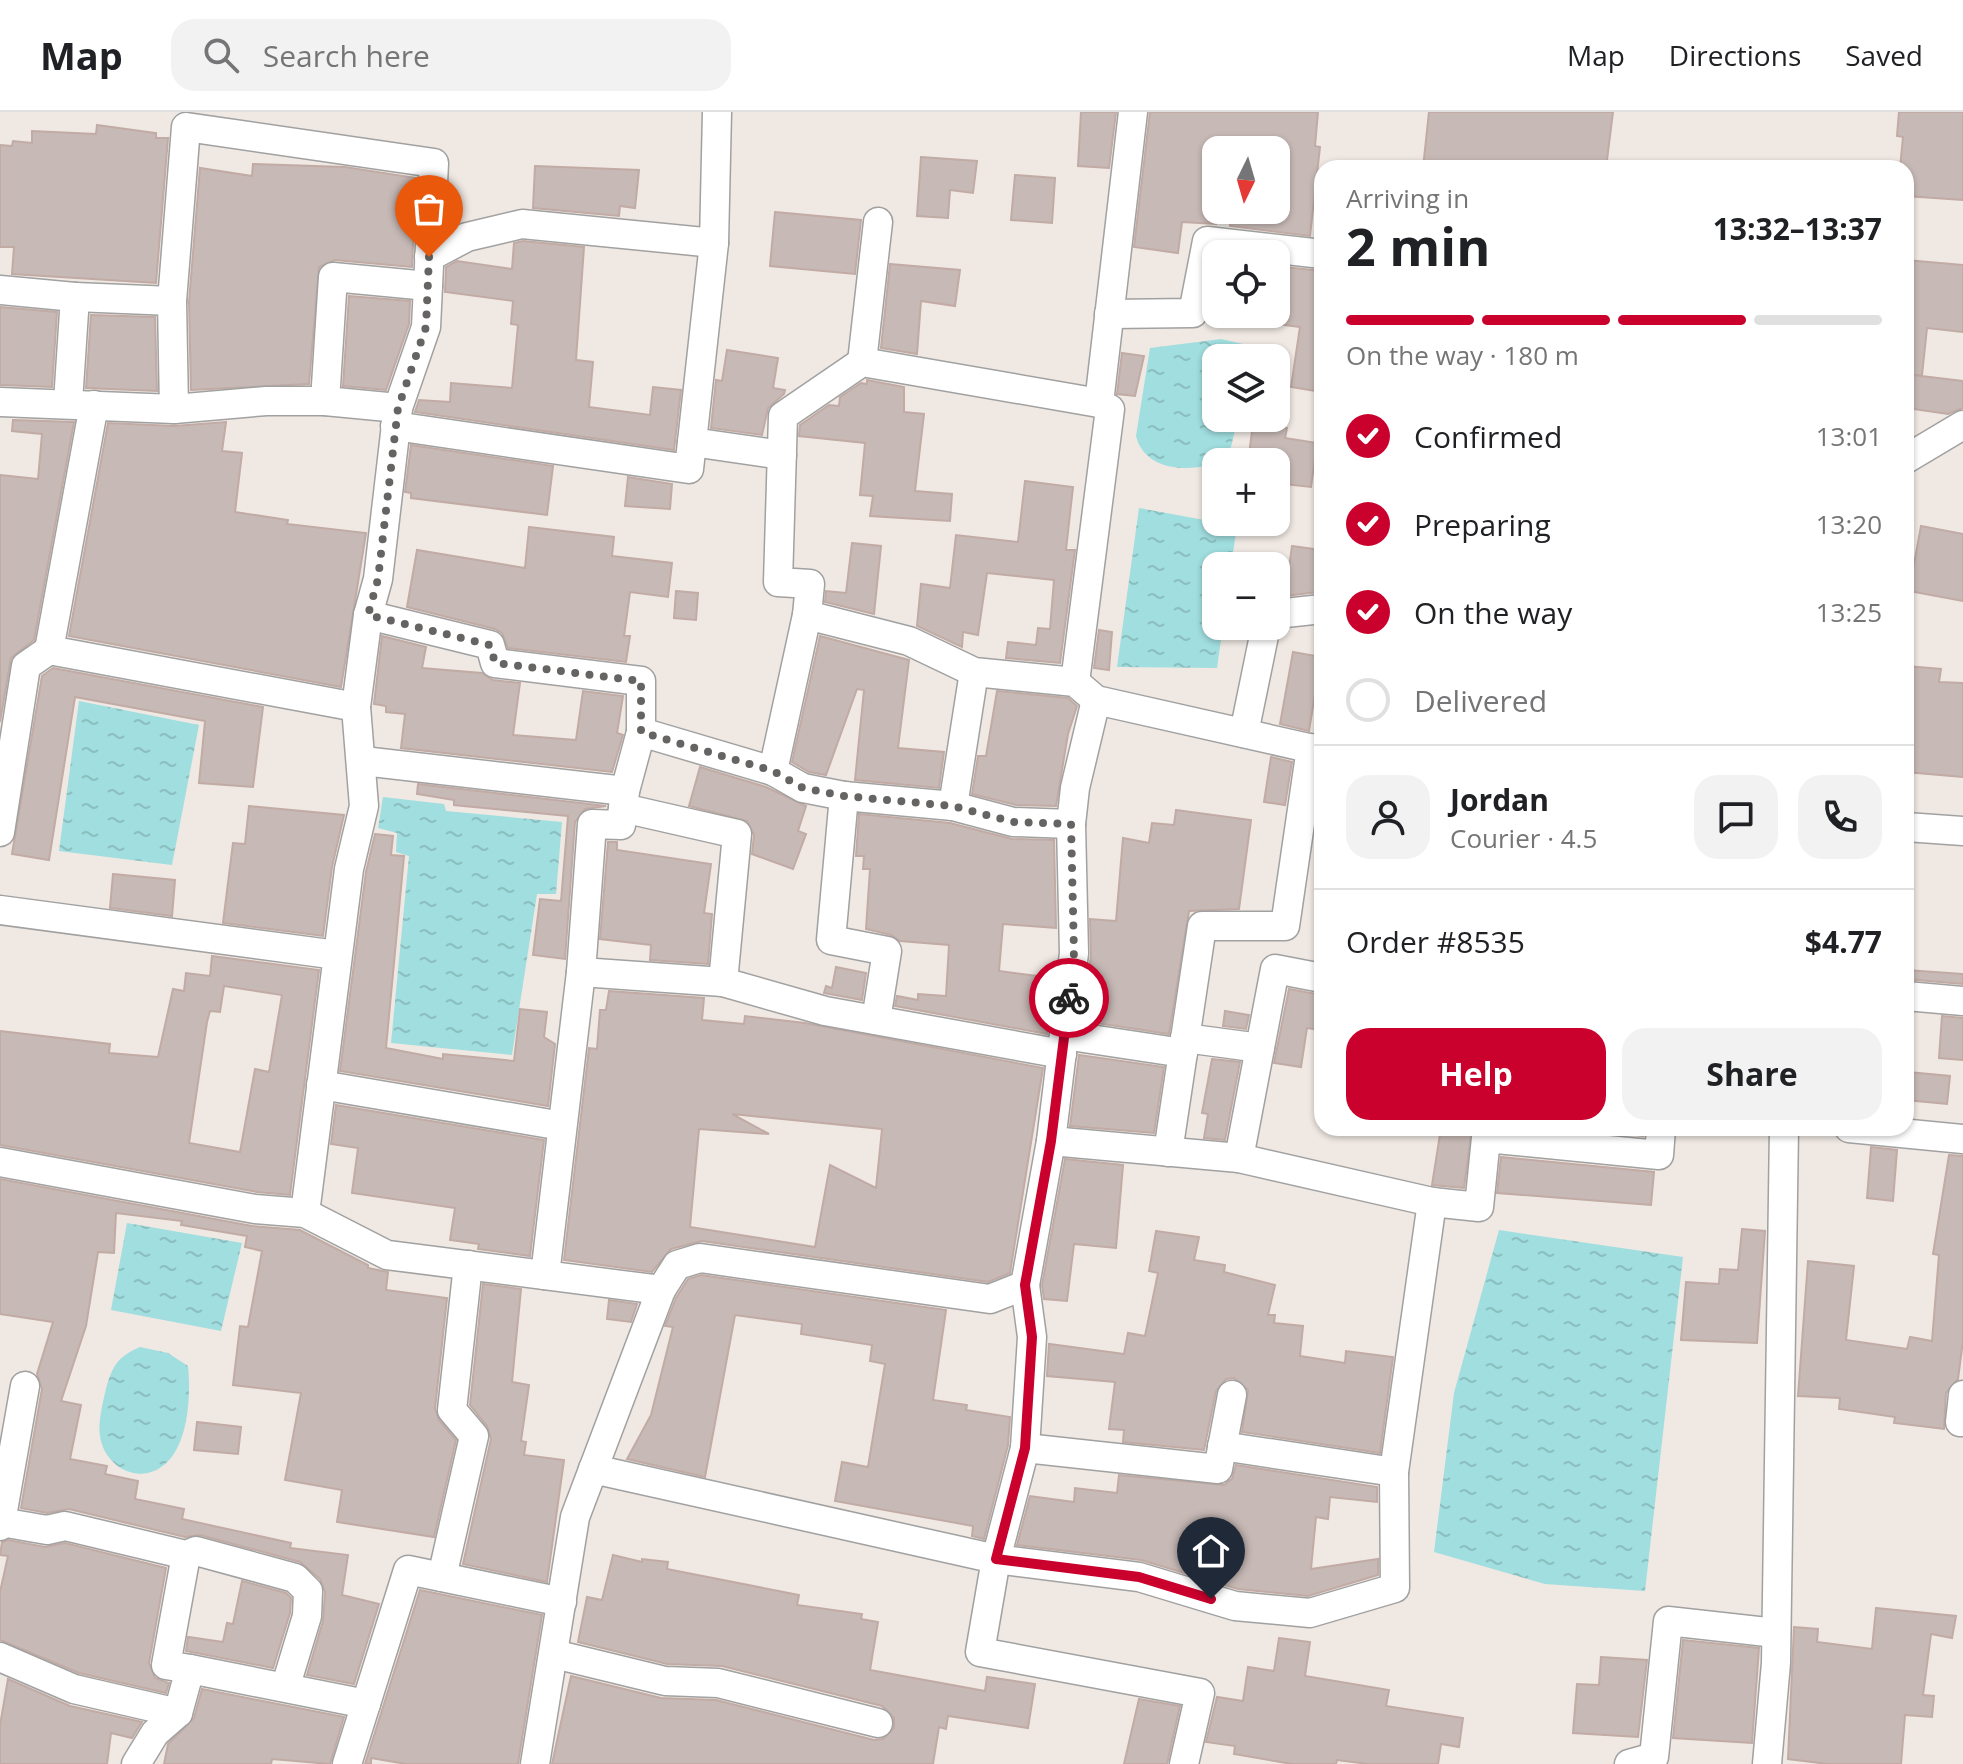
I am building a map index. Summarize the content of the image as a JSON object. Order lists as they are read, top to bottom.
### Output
{
  "north": "bottom",
  "page": {
    "header": "Map",
    "search": "Search here",
    "nav": ["Map", "Directions", "Saved"],
    "map_buttons": ["+", "−"],
    "heading": ["2 min", "Arriving in", "13:32–13:37"],
    "panel": [
      "Jordan",
      "Courier · 4.5",
      "Order #8535",
      "$4.77"
    ],
    "bar": "On the way · 180 m",
    "list": [
      ["Confirmed", "13:01"],
      ["Preparing", "13:20"],
      ["On the way", "13:25"],
      "Delivered"
    ],
    "buttons": ["Help", "Share"]
  }
}
